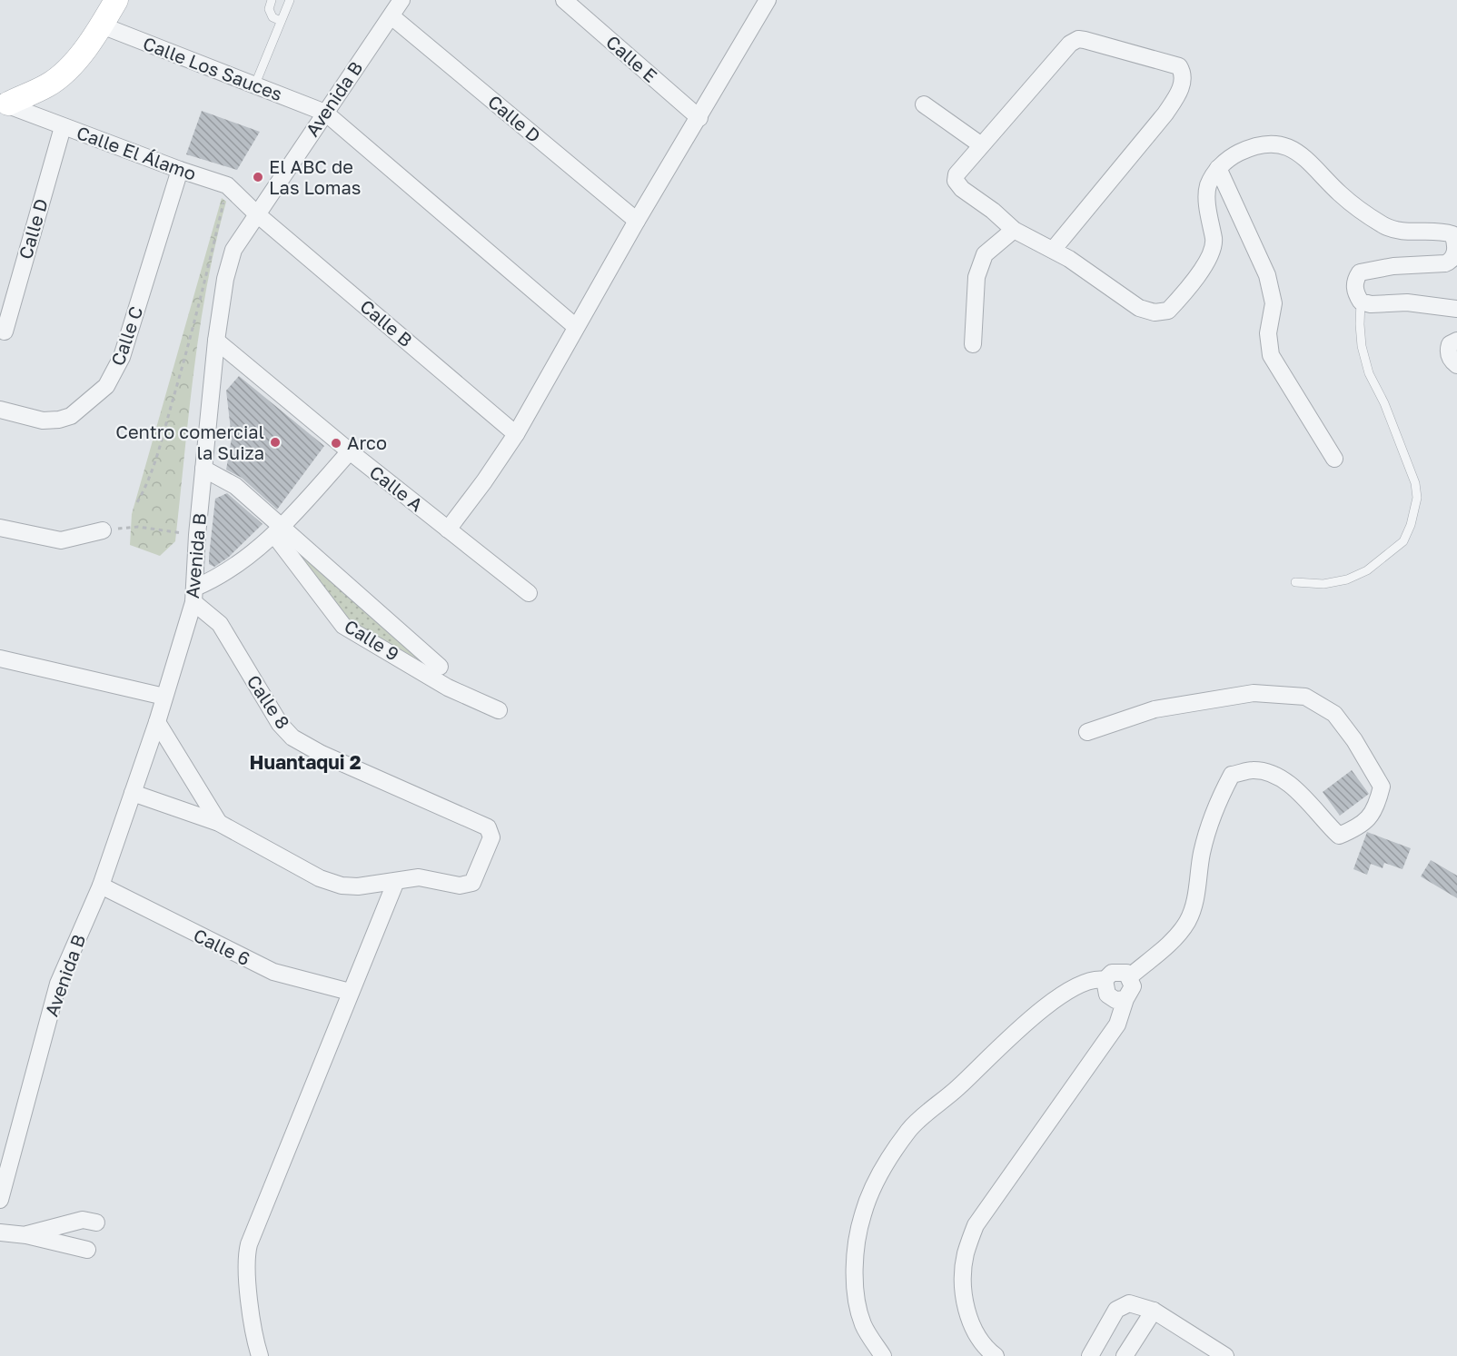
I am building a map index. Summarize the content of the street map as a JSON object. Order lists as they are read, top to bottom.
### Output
{
  "streets": {
    "street": [
      "Calle E",
      "Calle Los Sauces",
      "Avenida B",
      "Calle D",
      "Calle El Álamo",
      "Calle B",
      "Calle C",
      "Calle A",
      "Calle 9",
      "Calle 8",
      "Calle 6"
    ]
  },
  "crossings": [
    ["Calle Los Sauces", "Avenida B"],
    ["Avenida B", "Calle D"],
    ["Avenida B", "Calle El Álamo"],
    ["Avenida B", "Calle B"],
    ["Avenida B", "Calle A"],
    ["Avenida B", "Calle 8"],
    ["Avenida B", "Calle 6"],
    ["Calle D", "Calle El Álamo"],
    ["Calle El Álamo", "Calle B"],
    ["Calle El Álamo", "Calle C"]
  ],
  "districts": ["Huantaqui 2"],
  "places": ["El ABC de Las Lomas", "Centro comercial la Suiza", "Arco"]
}
